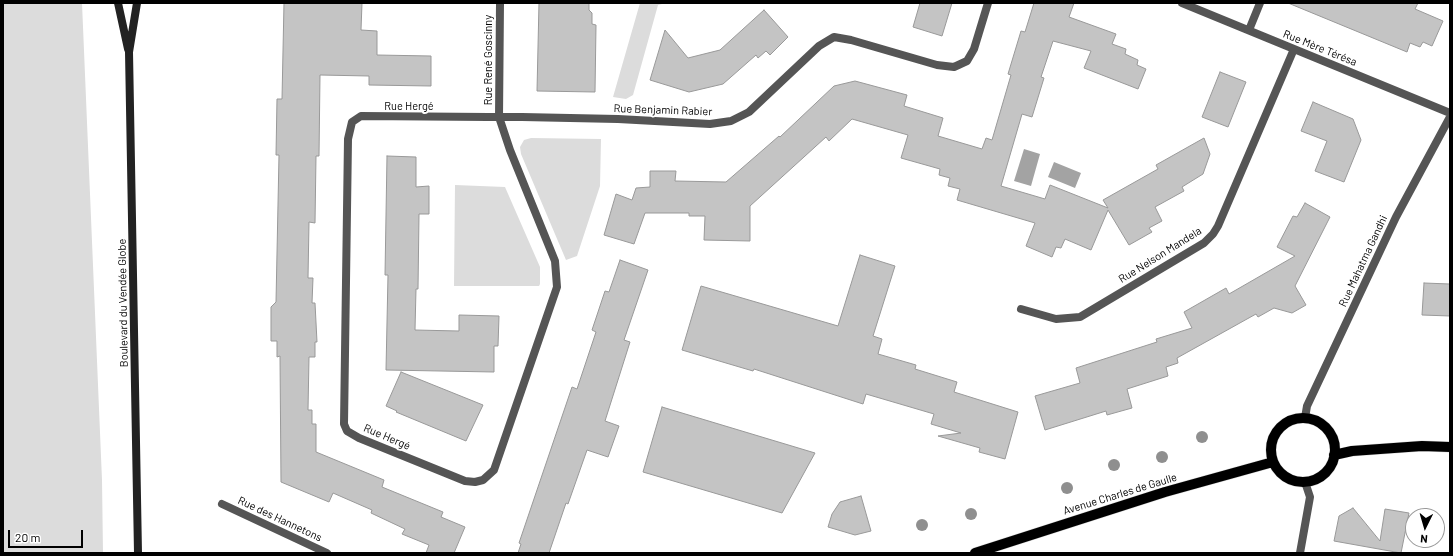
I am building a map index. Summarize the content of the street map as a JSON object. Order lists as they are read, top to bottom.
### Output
{
  "streets": {
    "main road": ["Boulevard du Vendée Globe", "Avenue Charles de Gaulle"],
    "street": [
      "Rue Mère Térésa",
      "Rue René Goscinny",
      "Rue Hergé",
      "Rue Benjamin Rabier",
      "Rue Nelson Mandela",
      "Rue Mahatma Gandhi",
      "Rue des Hannetons"
    ]
  },
  "crossings": [
    ["Rue Mère Térésa", "Rue Nelson Mandela"],
    ["Rue René Goscinny", "Rue Hergé"],
    ["Rue René Goscinny", "Rue Benjamin Rabier"],
    ["Rue Hergé", "Rue Benjamin Rabier"],
    ["Rue Mahatma Gandhi", "Avenue Charles de Gaulle"]
  ],
  "scale_bar": "20 m",
  "north": "bottom"
}
